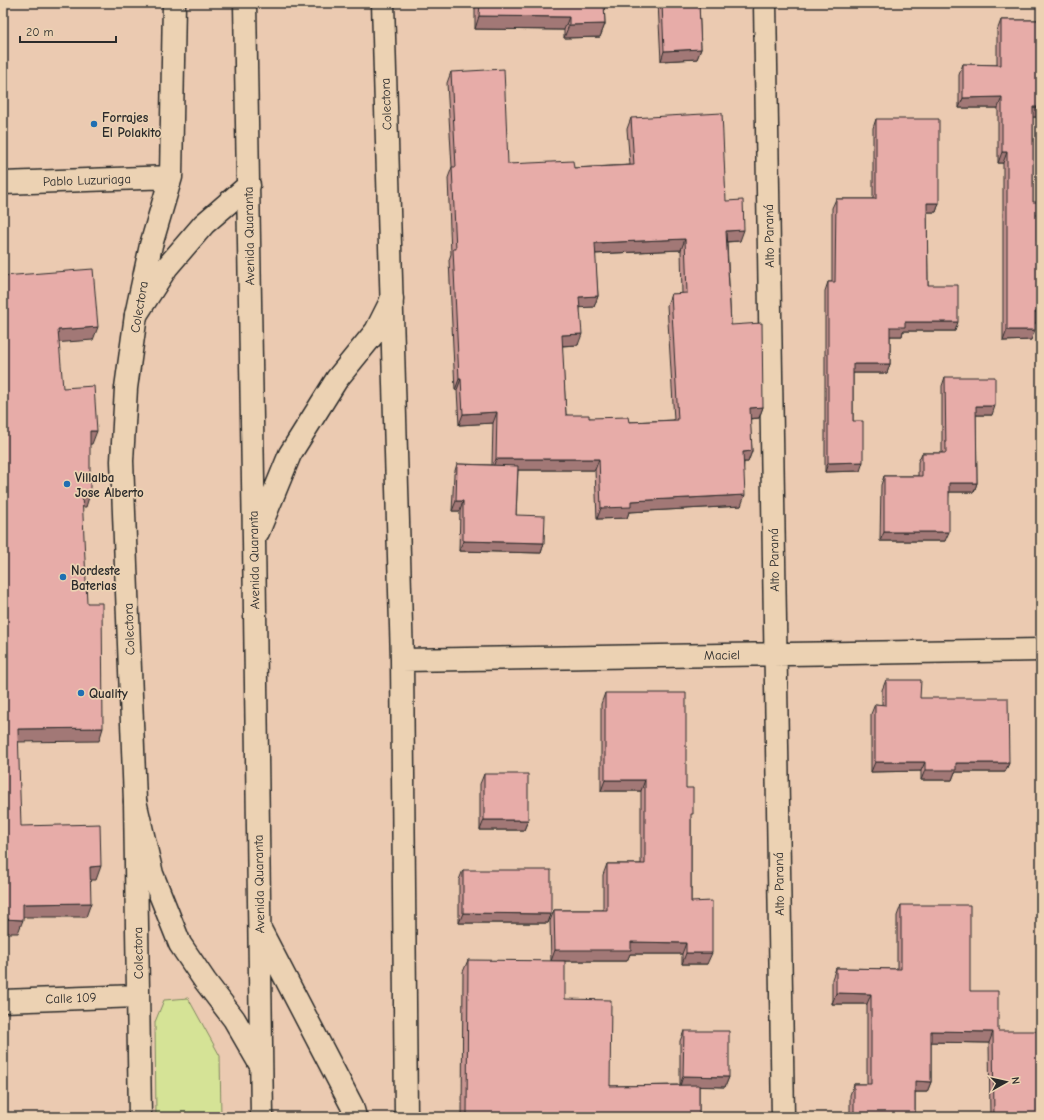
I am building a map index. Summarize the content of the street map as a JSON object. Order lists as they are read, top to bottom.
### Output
{
  "streets": {
    "main road": [
      "Colectora",
      "Pablo Luzuriaga",
      "Avenida Quaranta",
      "Alto Paraná",
      "Maciel",
      "Calle 109"
    ]
  },
  "crossings": [
    ["Colectora", "Pablo Luzuriaga"],
    ["Colectora", "Maciel"],
    ["Colectora", "Calle 109"],
    ["Alto Paraná", "Maciel"]
  ],
  "places": [
    "Forrajes El Polakito",
    "Villalba Jose Alberto",
    "Nordeste Baterias",
    "Quality"
  ],
  "scale_bar": "20 m",
  "north": "right"
}
